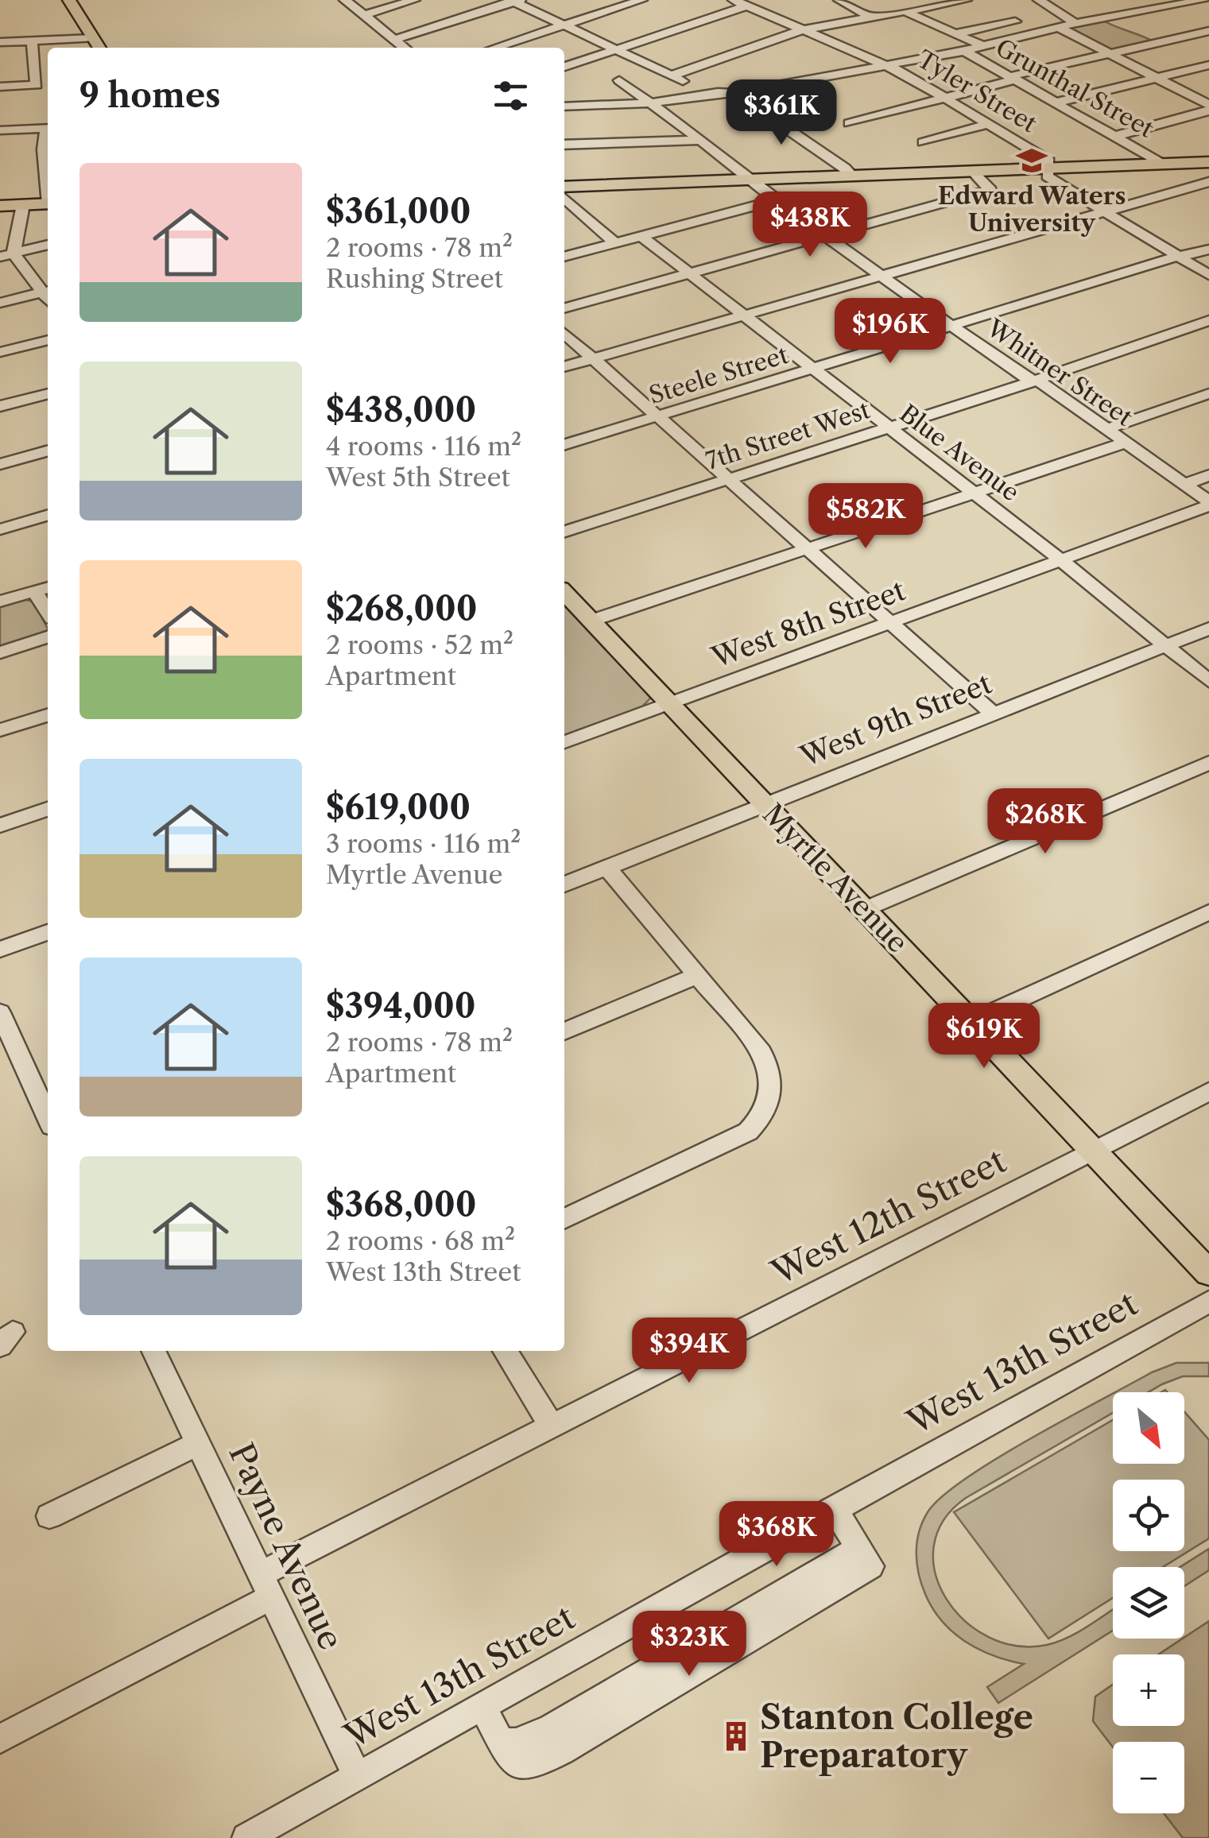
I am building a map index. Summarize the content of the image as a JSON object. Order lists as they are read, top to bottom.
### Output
{
  "streets": {
    "main road": ["Myrtle Avenue"],
    "street": [
      "Grunthal Street",
      "Tyler Street",
      "Whitner Street",
      "Steele Street",
      "7th Street West",
      "Blue Avenue",
      "West 8th Street",
      "West 9th Street",
      "West 12th Street",
      "West 13th Street",
      "Payne Avenue"
    ]
  },
  "crossings": [
    ["Tyler Street", "Steele Street"],
    ["Whitner Street", "Steele Street"],
    ["Whitner Street", "7th Street West"],
    ["Whitner Street", "West 8th Street"],
    ["Steele Street", "Blue Avenue"],
    ["7th Street West", "Blue Avenue"],
    ["Blue Avenue", "West 8th Street"],
    ["Blue Avenue", "West 9th Street"],
    ["West 8th Street", "Myrtle Avenue"],
    ["West 9th Street", "Myrtle Avenue"],
    ["Myrtle Avenue", "West 12th Street"],
    ["West 12th Street", "Payne Avenue"],
    ["West 13th Street", "Payne Avenue"]
  ],
  "places": {
    "school or university": ["Edward Waters University"],
    "building": ["Stanton College Preparatory"]
  },
  "north": "bottom right",
  "page": {
    "heading": "9 homes",
    "price": [
      "$361K",
      "$438K",
      "$196K",
      "$582K",
      "$268K",
      "$619K",
      "$394K",
      "$368K",
      "$323K"
    ],
    "list": [
      {
        "name": "$361,000",
        "note": "2 rooms · 78 m² · Rushing Street"
      },
      {
        "name": "$438,000",
        "note": "4 rooms · 116 m² · West 5th Street"
      },
      {
        "name": "$268,000",
        "note": "2 rooms · 52 m² · Apartment"
      },
      {
        "name": "$619,000",
        "note": "3 rooms · 116 m² · Myrtle Avenue"
      },
      {
        "name": "$394,000",
        "note": "2 rooms · 78 m² · Apartment"
      },
      {
        "name": "$368,000",
        "note": "2 rooms · 68 m² · West 13th Street"
      }
    ],
    "map_buttons": ["+", "−"]
  }
}
